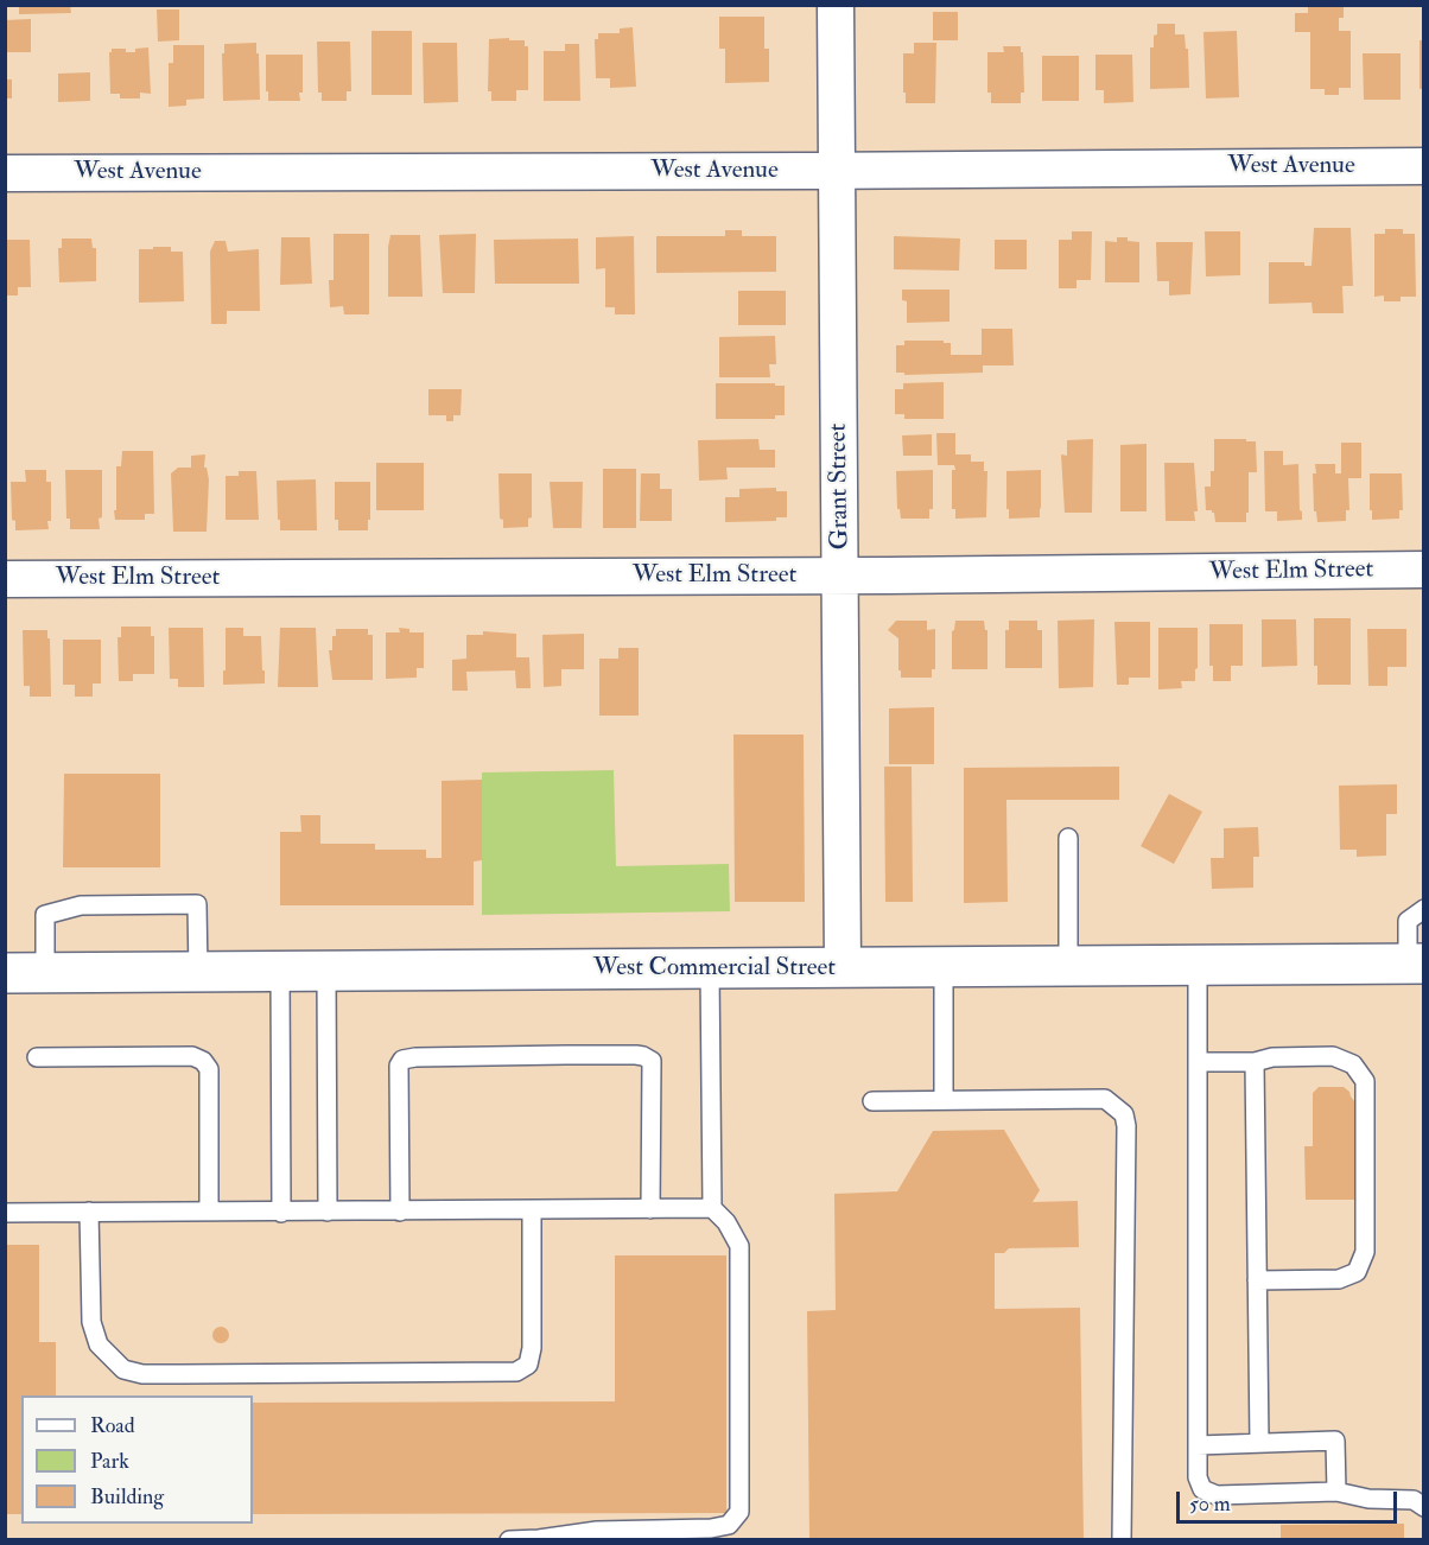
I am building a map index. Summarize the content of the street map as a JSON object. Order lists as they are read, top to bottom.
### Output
{
  "streets": {
    "main road": ["West Commercial Street"],
    "street": ["West Avenue", "Grant Street", "West Elm Street"]
  },
  "crossings": [
    ["West Avenue", "Grant Street"],
    ["Grant Street", "West Elm Street"],
    ["Grant Street", "West Commercial Street"]
  ],
  "legend": ["Road", "Park", "Building"],
  "scale_bar": "50 m"
}
